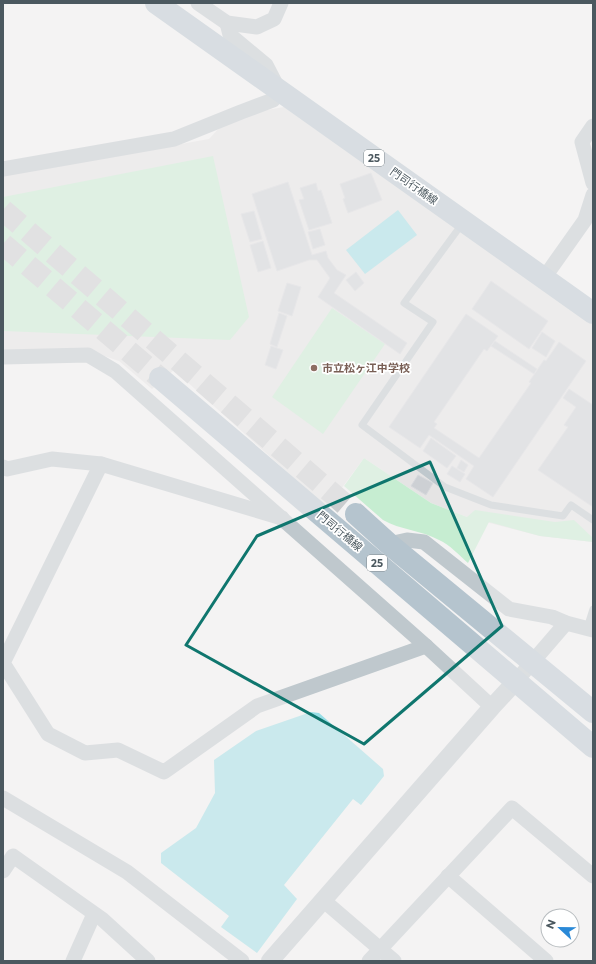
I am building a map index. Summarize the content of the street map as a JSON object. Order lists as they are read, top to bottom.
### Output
{
  "streets": {
    "main road": ["25", "門司行橋線"]
  },
  "places": ["市立松ヶ江中学校"],
  "north": "left"
}
